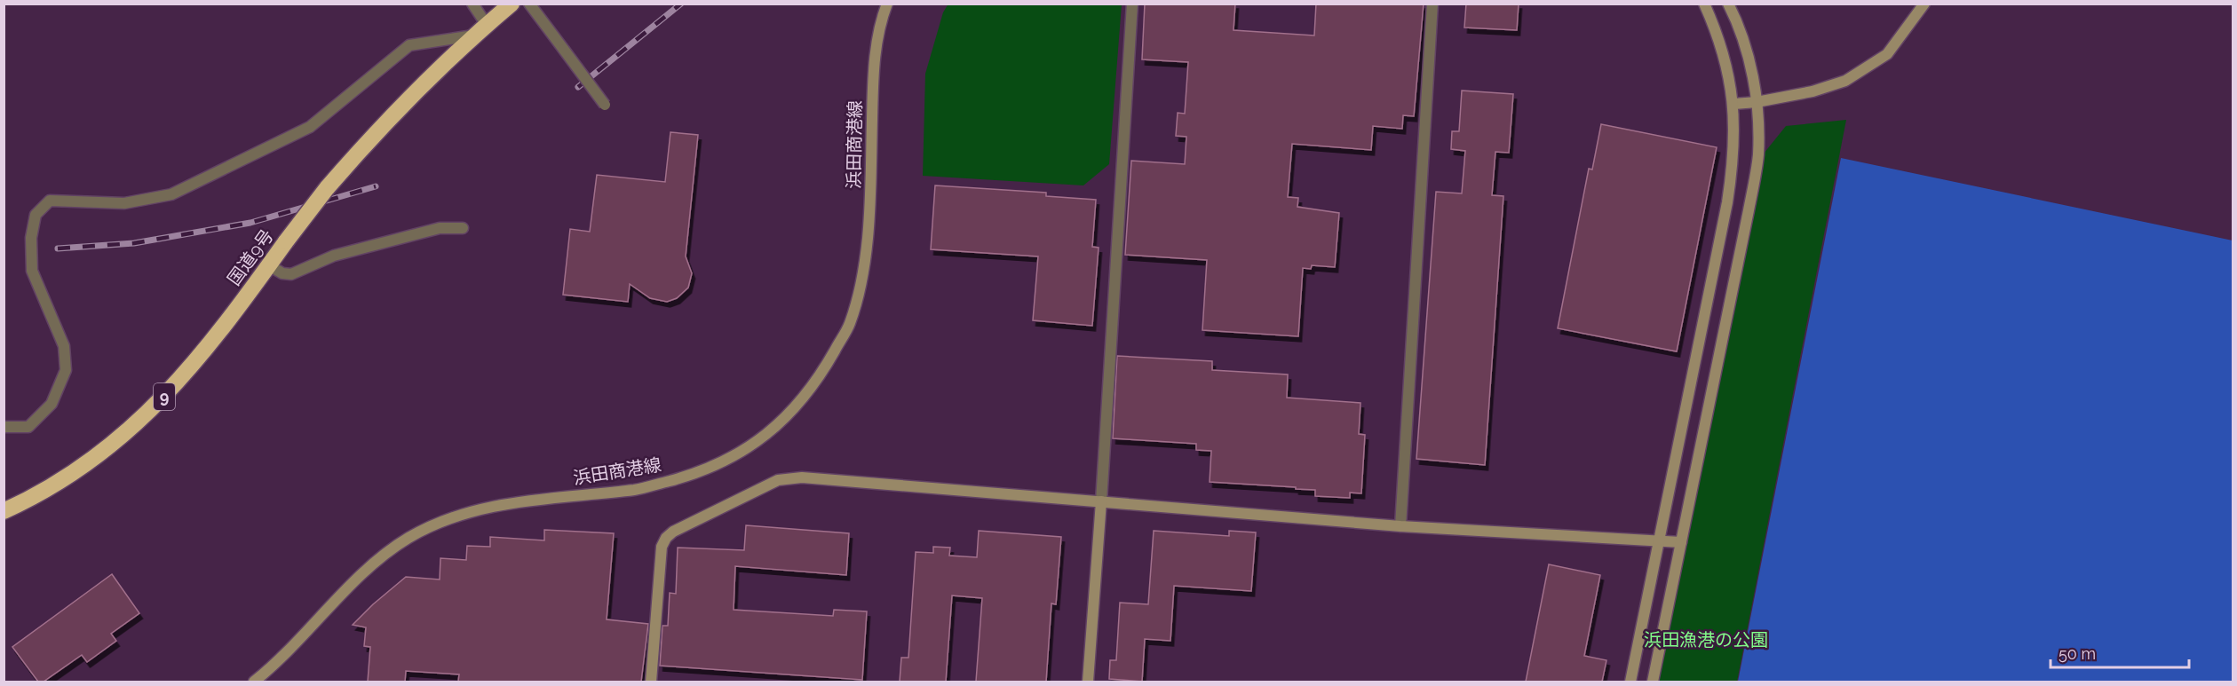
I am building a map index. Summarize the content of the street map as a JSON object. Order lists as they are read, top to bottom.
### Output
{
  "streets": {
    "highway": ["国道9号", "9"],
    "street": ["浜田商港線"]
  },
  "parks": ["浜田漁港の公園"],
  "scale_bar": "50 m"
}
